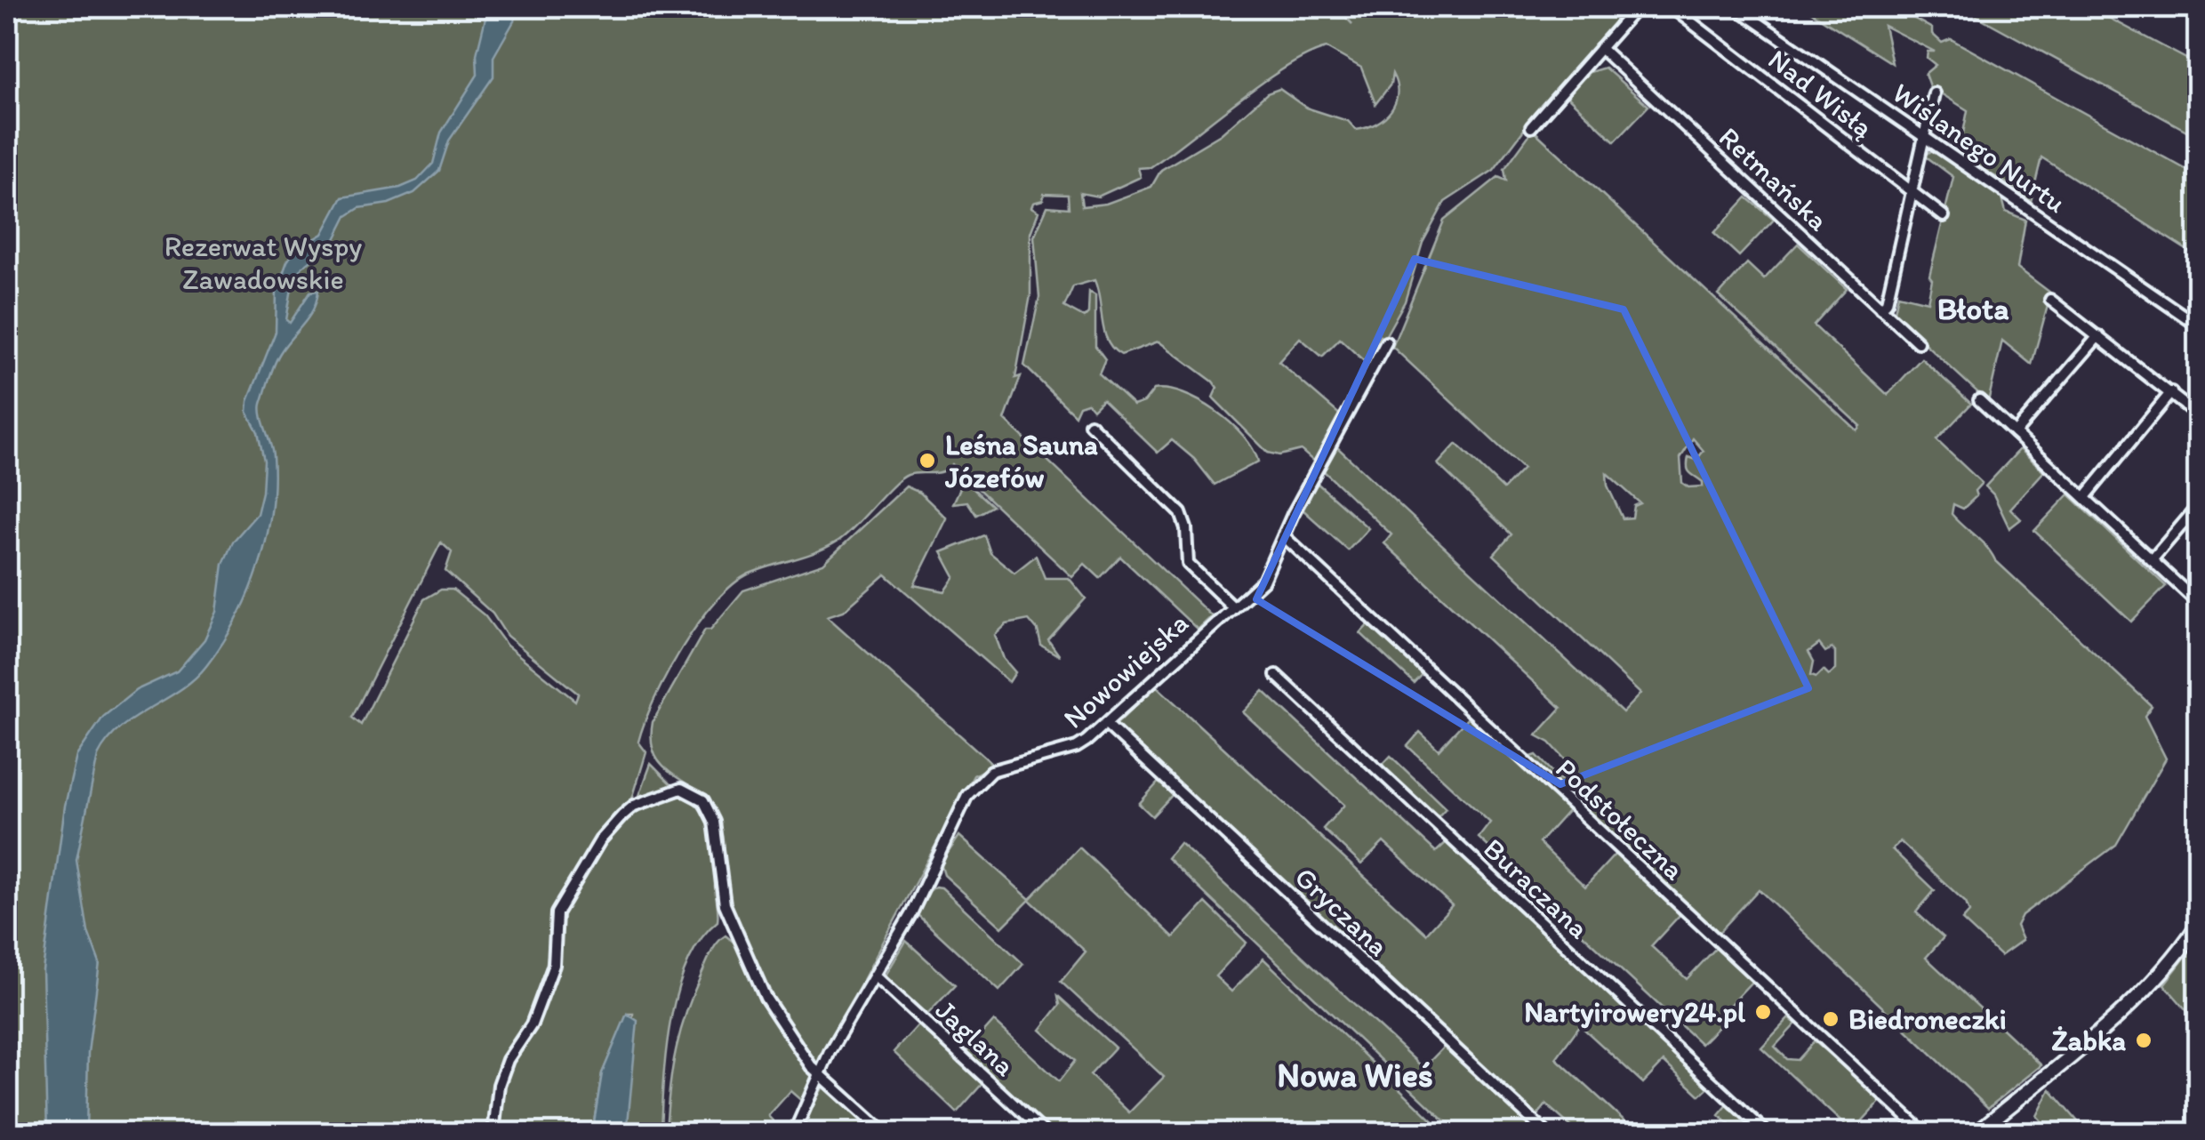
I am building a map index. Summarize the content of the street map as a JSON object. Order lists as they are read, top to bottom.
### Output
{
  "streets": {
    "street": [
      "Nad Wisłą",
      "Wiślanego Nurtu",
      "Retmańska",
      "Nowowiejska",
      "Podstołeczna",
      "Buraczana",
      "Gryczana",
      "Jaglana"
    ]
  },
  "crossings": [
    ["Nowowiejska", "Podstołeczna"],
    ["Nowowiejska", "Gryczana"],
    ["Nowowiejska", "Jaglana"]
  ],
  "districts": ["Błota", "Nowa Wieś"],
  "parks": ["Rezerwat Wyspy Zawadowskie"],
  "places": [
    "Leśna Sauna Józefów",
    "Nartyirowery24.pl",
    "Biedroneczki",
    "Żabka"
  ]
}
